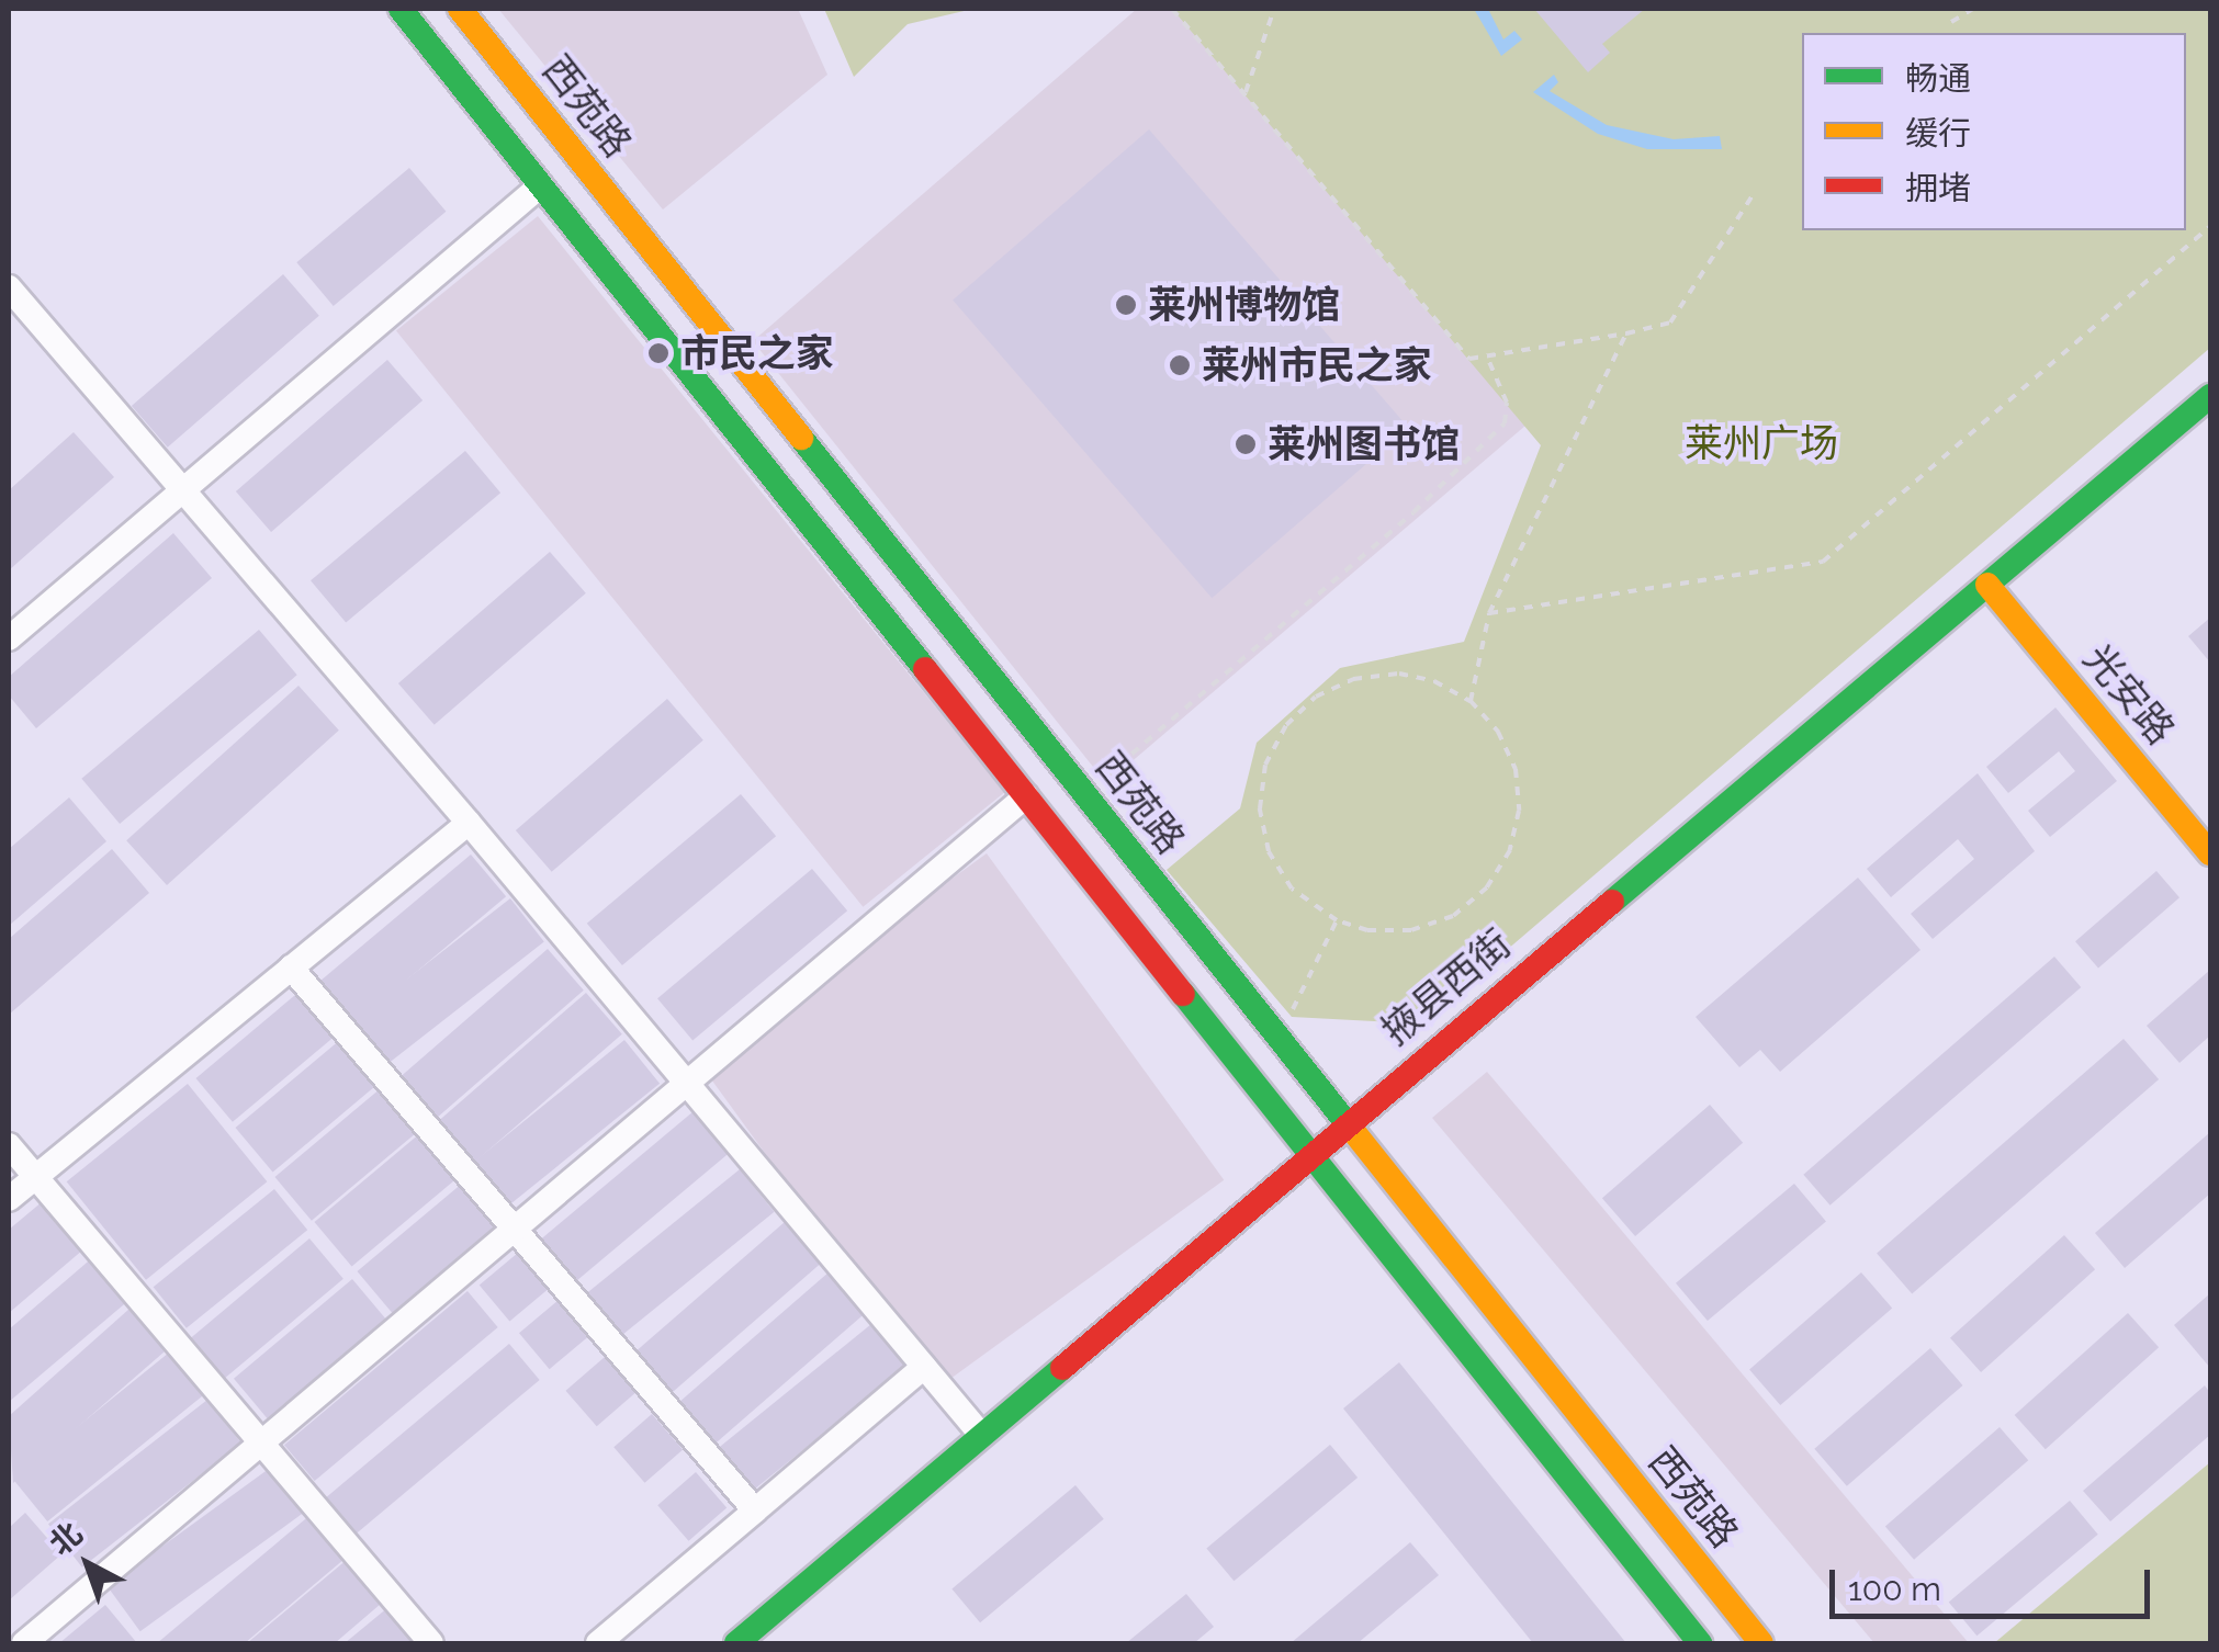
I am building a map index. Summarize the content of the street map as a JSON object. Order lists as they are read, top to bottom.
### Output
{
  "streets": {
    "main road": ["西苑路", "光安路", "掖县西街"]
  },
  "crossings": [
    ["西苑路", "掖县西街"],
    ["光安路", "掖县西街"]
  ],
  "parks": ["莱州广场"],
  "places": [
    "莱州博物馆",
    "市民之家",
    "莱州市民之家",
    "莱州图书馆"
  ],
  "legend": ["畅通", "缓行", "拥堵"],
  "scale_bar": "100 m",
  "north": "top left"
}
